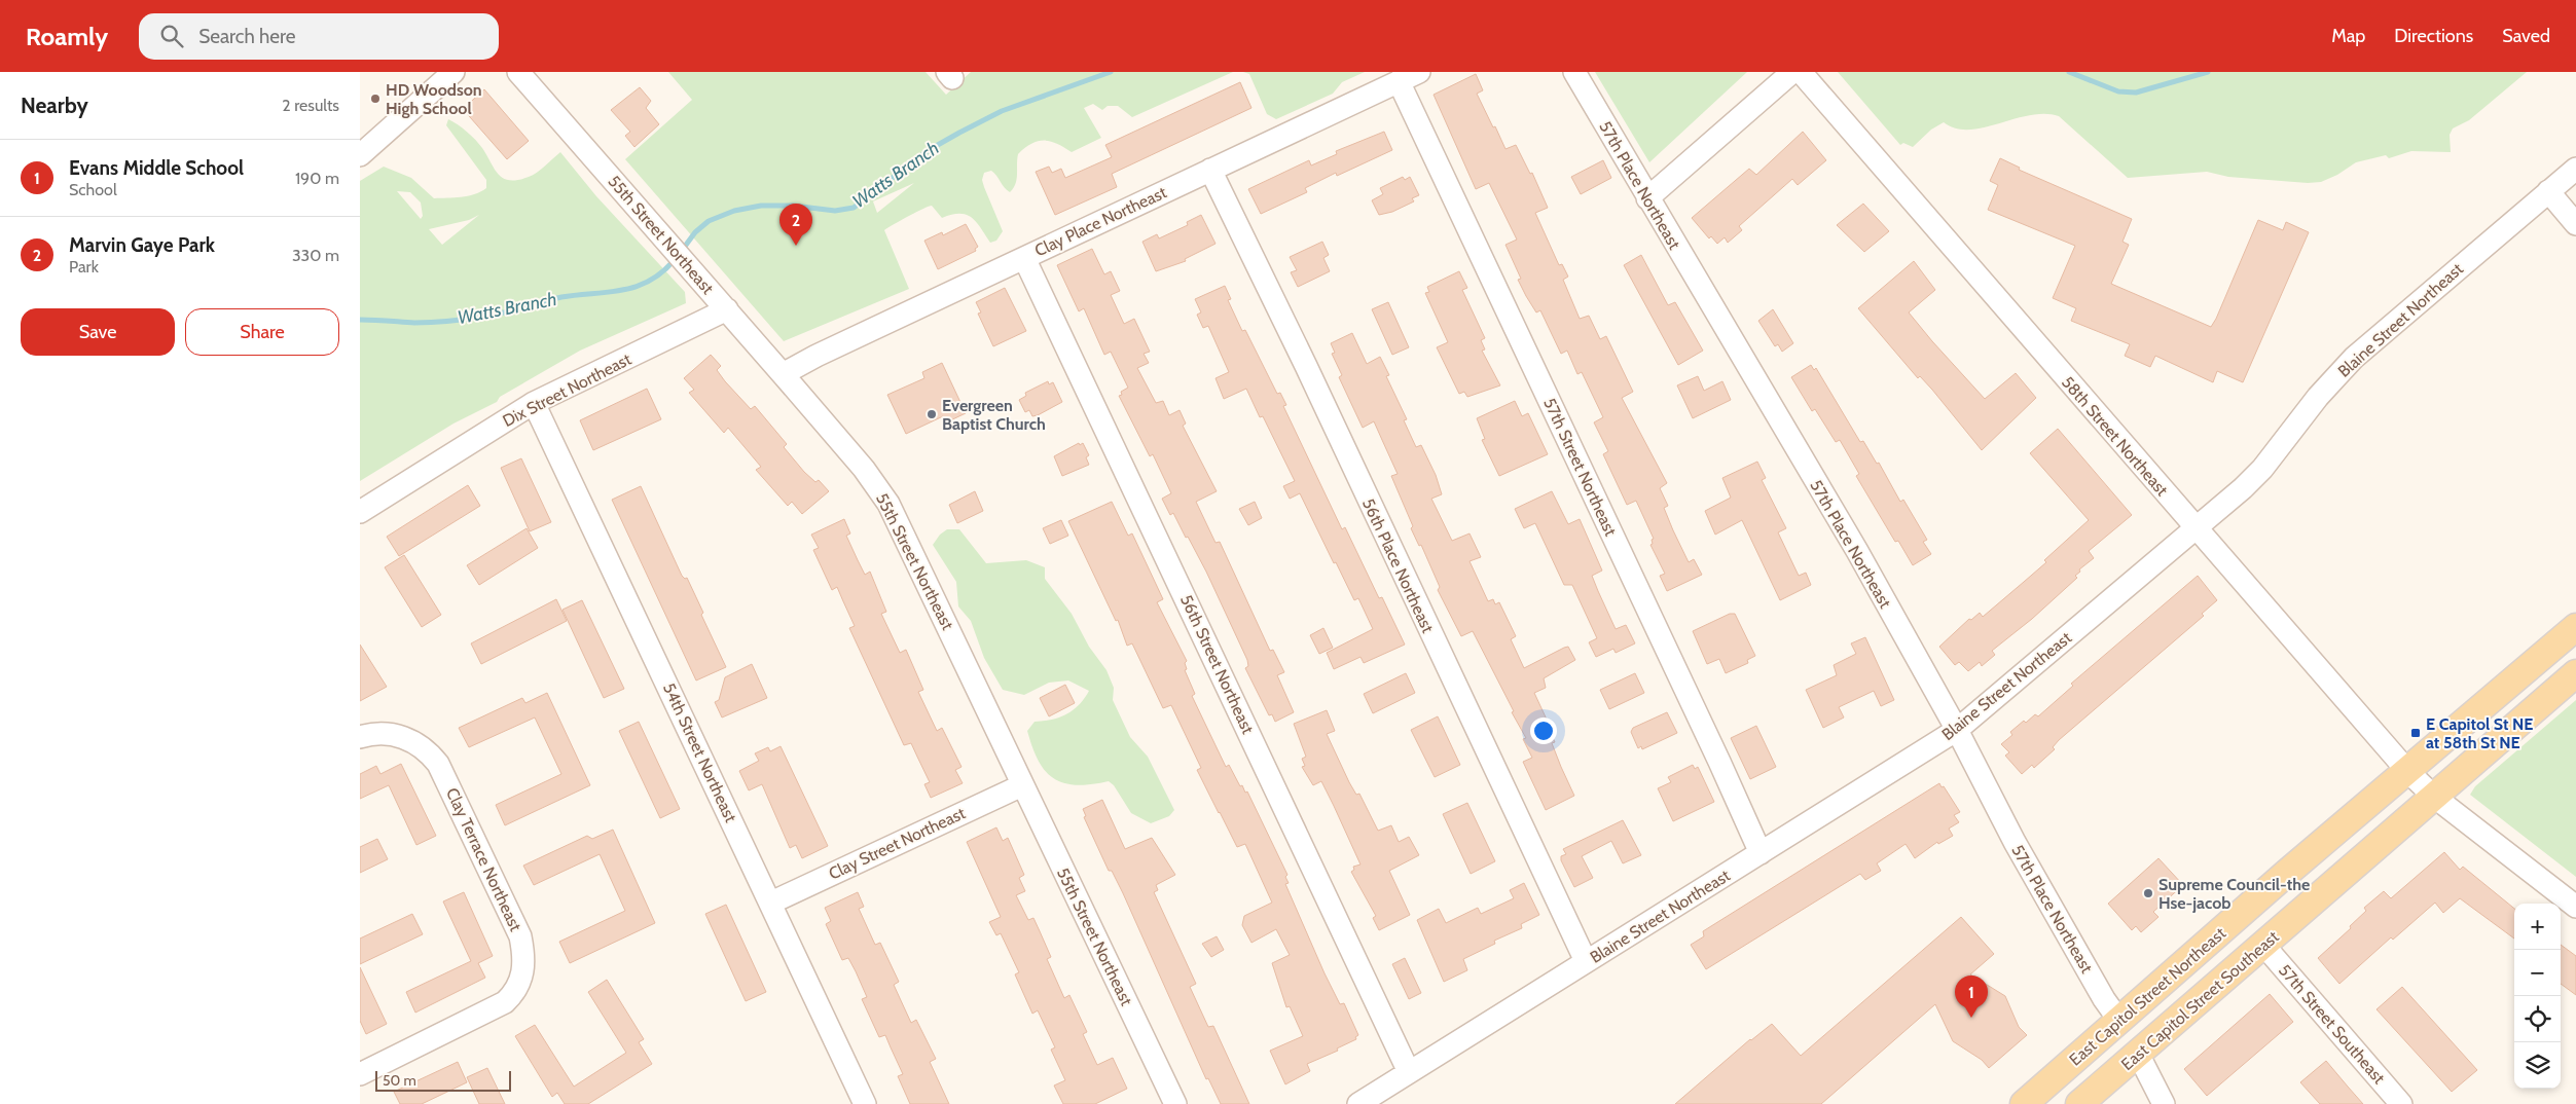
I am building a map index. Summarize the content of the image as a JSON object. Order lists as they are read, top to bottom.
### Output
{
  "streets": {
    "main road": ["East Capitol Street Northeast", "East Capitol Street Southeast"],
    "street": [
      "57th Place Northeast",
      "Clay Place Northeast",
      "55th Street Northeast",
      "Blaine Street Northeast",
      "Dix Street Northeast",
      "58th Street Northeast",
      "57th Street Northeast",
      "56th Place Northeast",
      "56th Street Northeast",
      "54th Street Northeast",
      "Clay Street Northeast",
      "Clay Terrace Northeast",
      "57th Street Southeast"
    ]
  },
  "crossings": [
    ["57th Place Northeast", "Blaine Street Northeast"],
    ["57th Place Northeast", "East Capitol Street Northeast"],
    ["Clay Place Northeast", "55th Street Northeast"],
    ["Clay Place Northeast", "57th Street Northeast"],
    ["Clay Place Northeast", "56th Place Northeast"],
    ["Clay Place Northeast", "56th Street Northeast"],
    ["55th Street Northeast", "Dix Street Northeast"],
    ["55th Street Northeast", "Clay Street Northeast"],
    ["Blaine Street Northeast", "58th Street Northeast"],
    ["Blaine Street Northeast", "57th Street Northeast"],
    ["Blaine Street Northeast", "56th Place Northeast"],
    ["Blaine Street Northeast", "56th Street Northeast"],
    ["Dix Street Northeast", "54th Street Northeast"],
    ["58th Street Northeast", "East Capitol Street Northeast"],
    ["58th Street Northeast", "East Capitol Street Southeast"],
    ["54th Street Northeast", "Clay Street Northeast"],
    ["East Capitol Street Southeast", "57th Street Southeast"]
  ],
  "water": ["Watts Branch"],
  "places": {
    "other": ["HD Woodson High School", "Evergreen Baptist Church", "Supreme Council-the Hse-jacob"],
    "transit": ["E Capitol St NE at 58th St NE"]
  },
  "scale_bar": "50 m",
  "page": {
    "header": "Roamly",
    "search": "Search here",
    "nav": ["Map", "Directions", "Saved"],
    "heading": ["Nearby", "2 results"],
    "list": [
      {
        "mark": "1",
        "name": "Evans Middle School",
        "note": "School",
        "value": "190 m"
      },
      {
        "mark": "2",
        "name": "Marvin Gaye Park",
        "note": "Park",
        "value": "330 m"
      }
    ],
    "pins": ["2", "1"],
    "buttons": ["Save", "Share"],
    "map_buttons": ["+", "−"],
    "scale": "50 m"
  }
}
